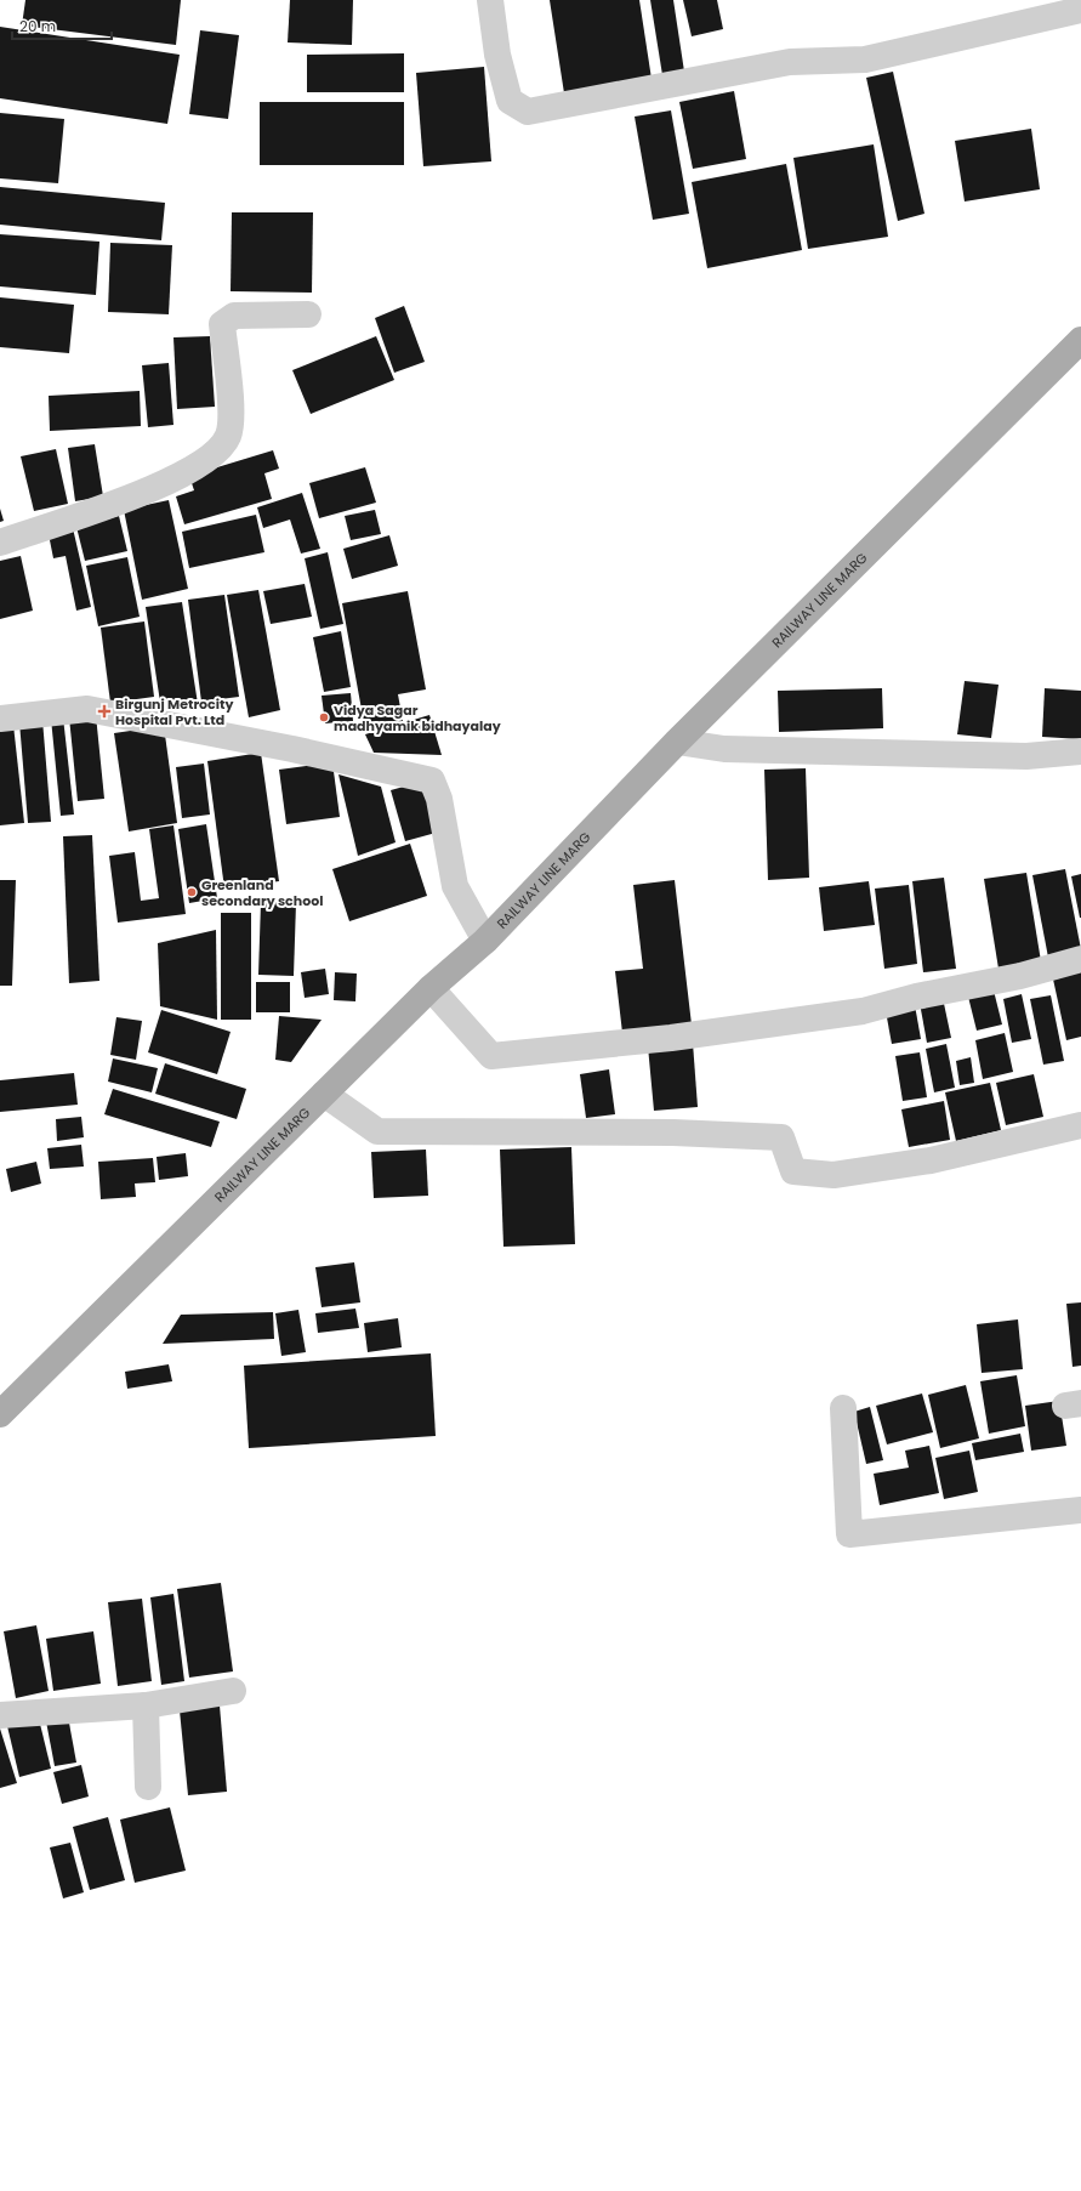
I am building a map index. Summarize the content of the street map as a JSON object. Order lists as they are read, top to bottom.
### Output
{
  "streets": {
    "main road": ["RAILWAY LINE MARG"]
  },
  "places": {
    "health": ["Birgunj Metrocity Hospital Pvt. Ltd"],
    "other": ["Vidya Sagar madhyamik bidhayalay", "Greenland secondary school"]
  },
  "scale_bar": "20 m"
}
